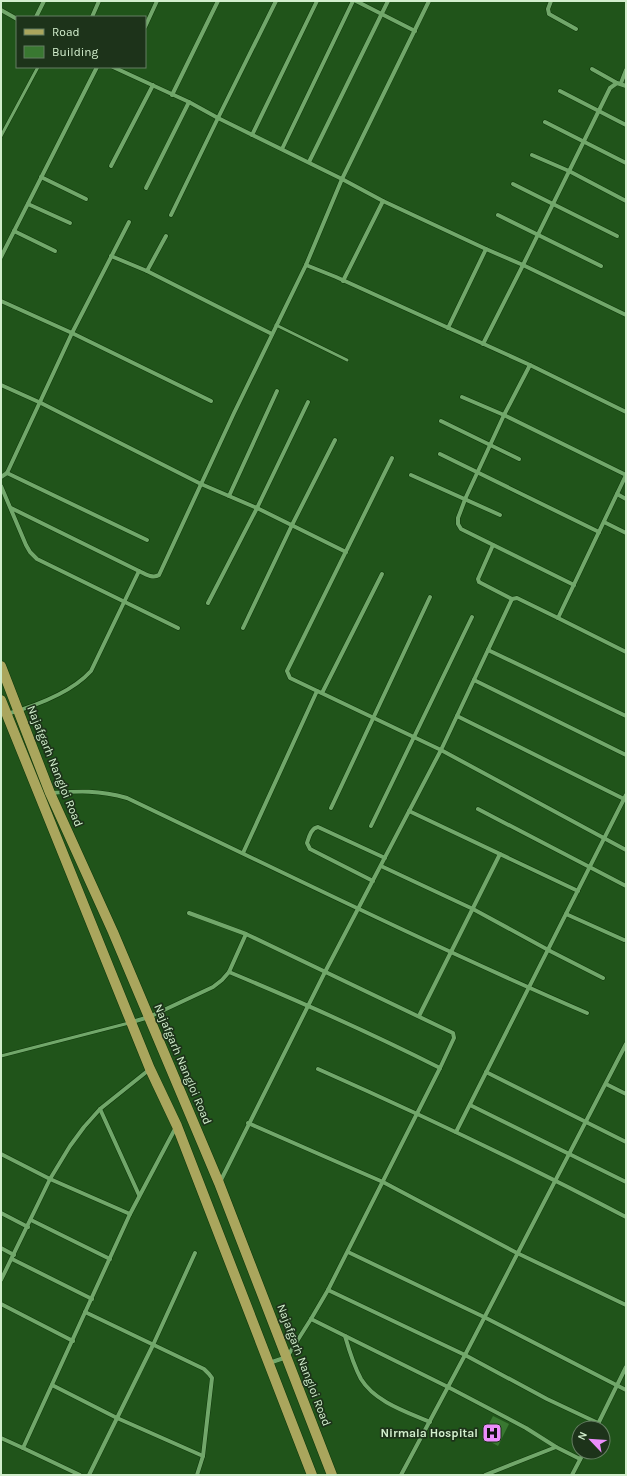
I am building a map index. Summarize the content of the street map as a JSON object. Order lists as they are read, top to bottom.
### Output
{
  "streets": {
    "main road": ["Najafgarh Nangloi Road"]
  },
  "places": {
    "hospital": ["Nirmala Hospital"]
  },
  "legend": ["Road", "Building"],
  "north": "top left"
}
